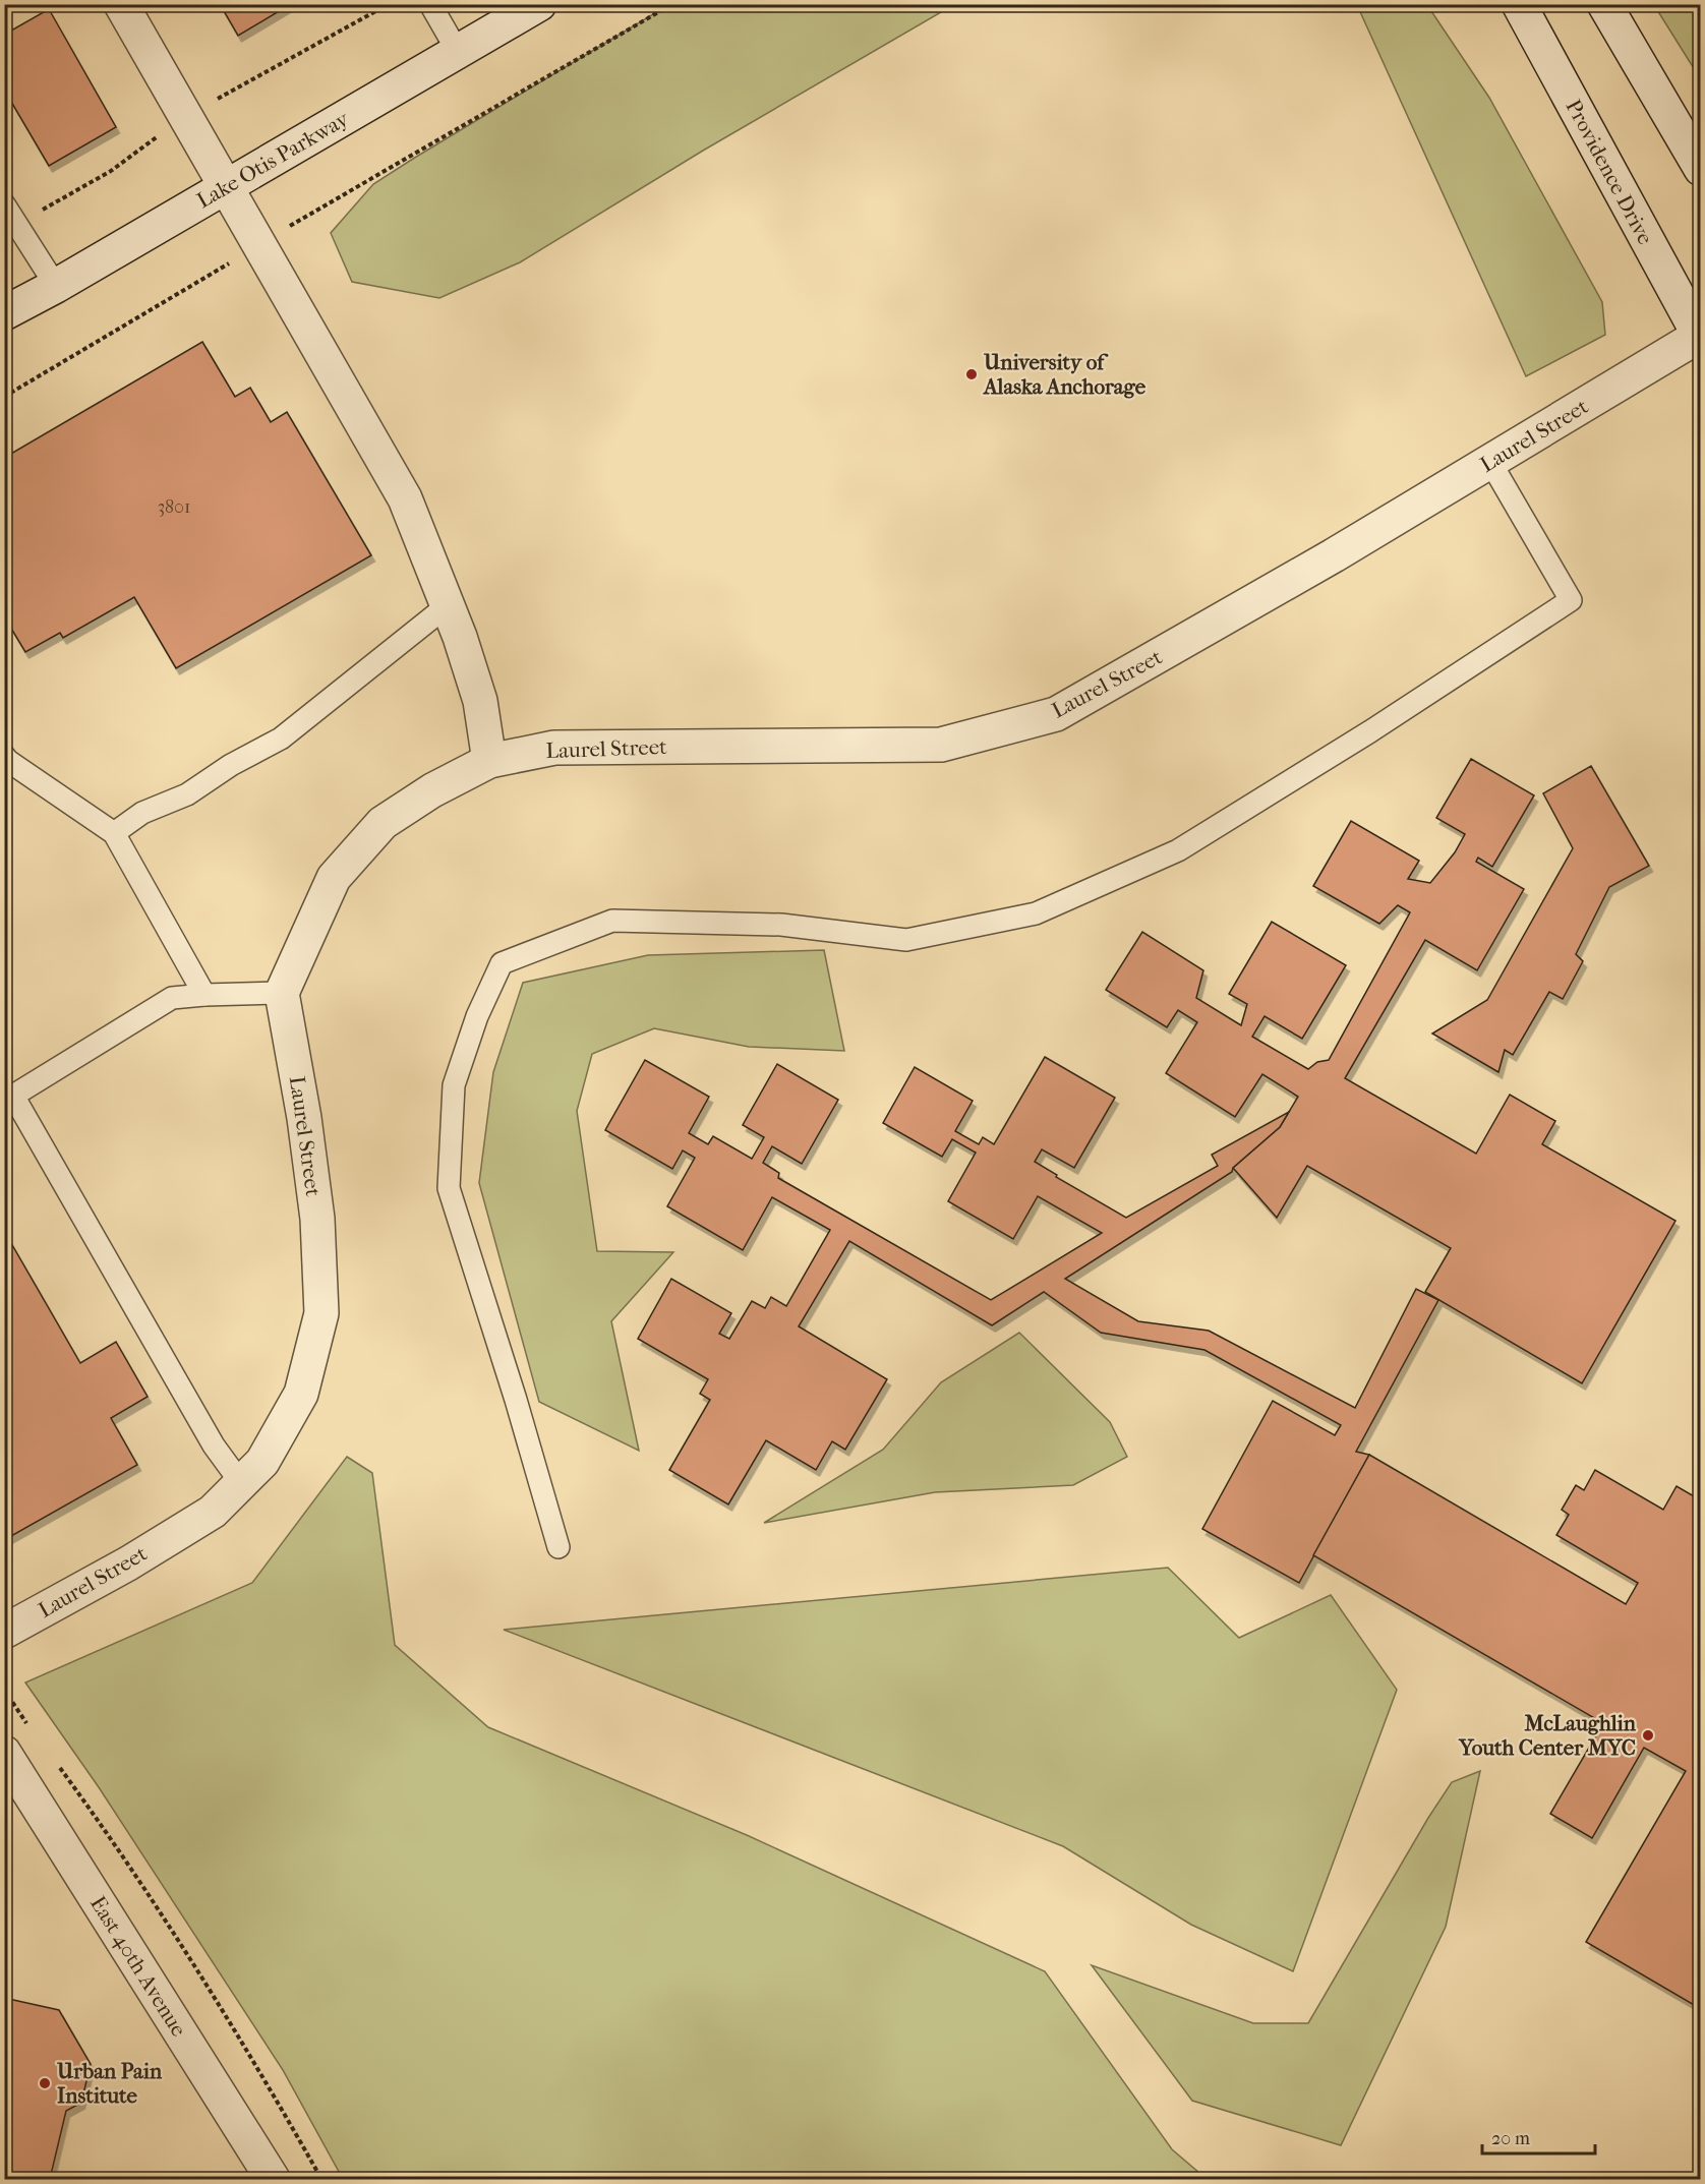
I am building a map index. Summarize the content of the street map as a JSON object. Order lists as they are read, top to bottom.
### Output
{
  "streets": {
    "street": [
      "Lake Otis Parkway",
      "Providence Drive",
      "Laurel Street",
      "East 40th Avenue"
    ]
  },
  "crossings": [
    ["Providence Drive", "Laurel Street"]
  ],
  "places": ["University of Alaska Anchorage", "McLaughlin Youth Center MYC", "Urban Pain Institute"],
  "house_numbers": ["3801"],
  "scale_bar": "20 m"
}
